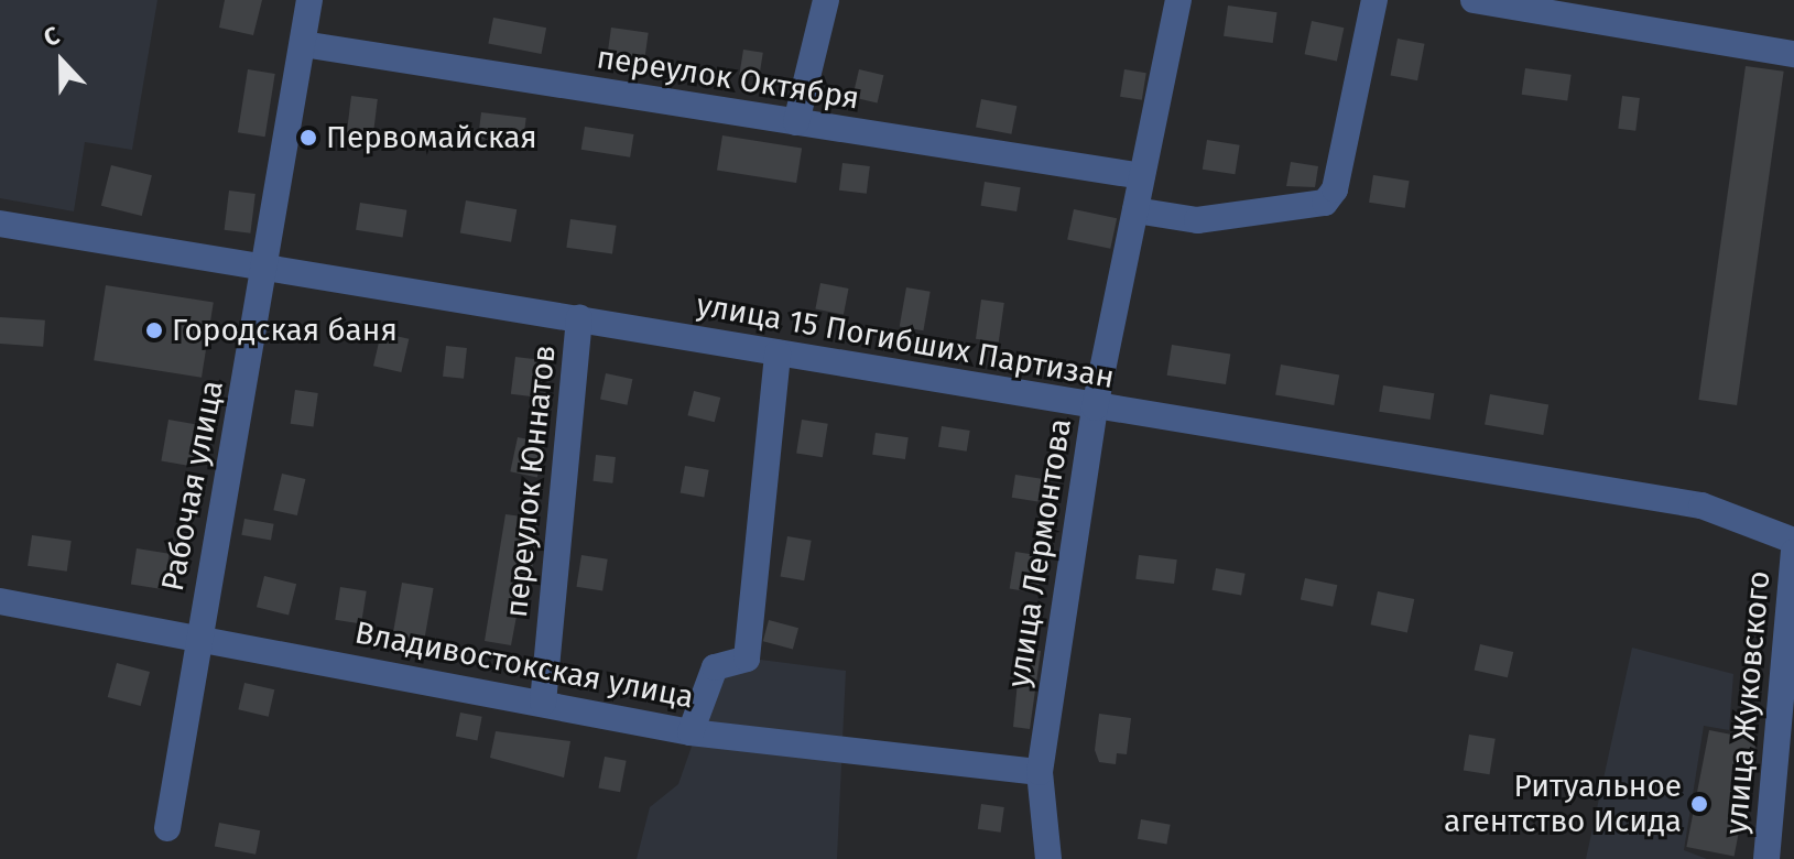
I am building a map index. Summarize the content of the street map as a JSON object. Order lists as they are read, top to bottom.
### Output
{
  "streets": {
    "street": [
      "переулок Октября",
      "улица 15 Погибших Партизан",
      "переулок Юннатов",
      "Рабочая улица",
      "улица Лермонтова",
      "Владивостокская улица",
      "улица Жуковского"
    ]
  },
  "crossings": [
    ["переулок Октября", "Рабочая улица"],
    ["переулок Октября", "улица Лермонтова"],
    ["улица 15 Погибших Партизан", "переулок Юннатов"],
    ["улица 15 Погибших Партизан", "Рабочая улица"],
    ["улица 15 Погибших Партизан", "улица Лермонтова"],
    ["переулок Юннатов", "Владивостокская улица"],
    ["Рабочая улица", "Владивостокская улица"],
    ["улица Лермонтова", "Владивостокская улица"]
  ],
  "places": ["Первомайская", "Городская баня", "Ритуальное агентство Исида"],
  "north": "top"
}
